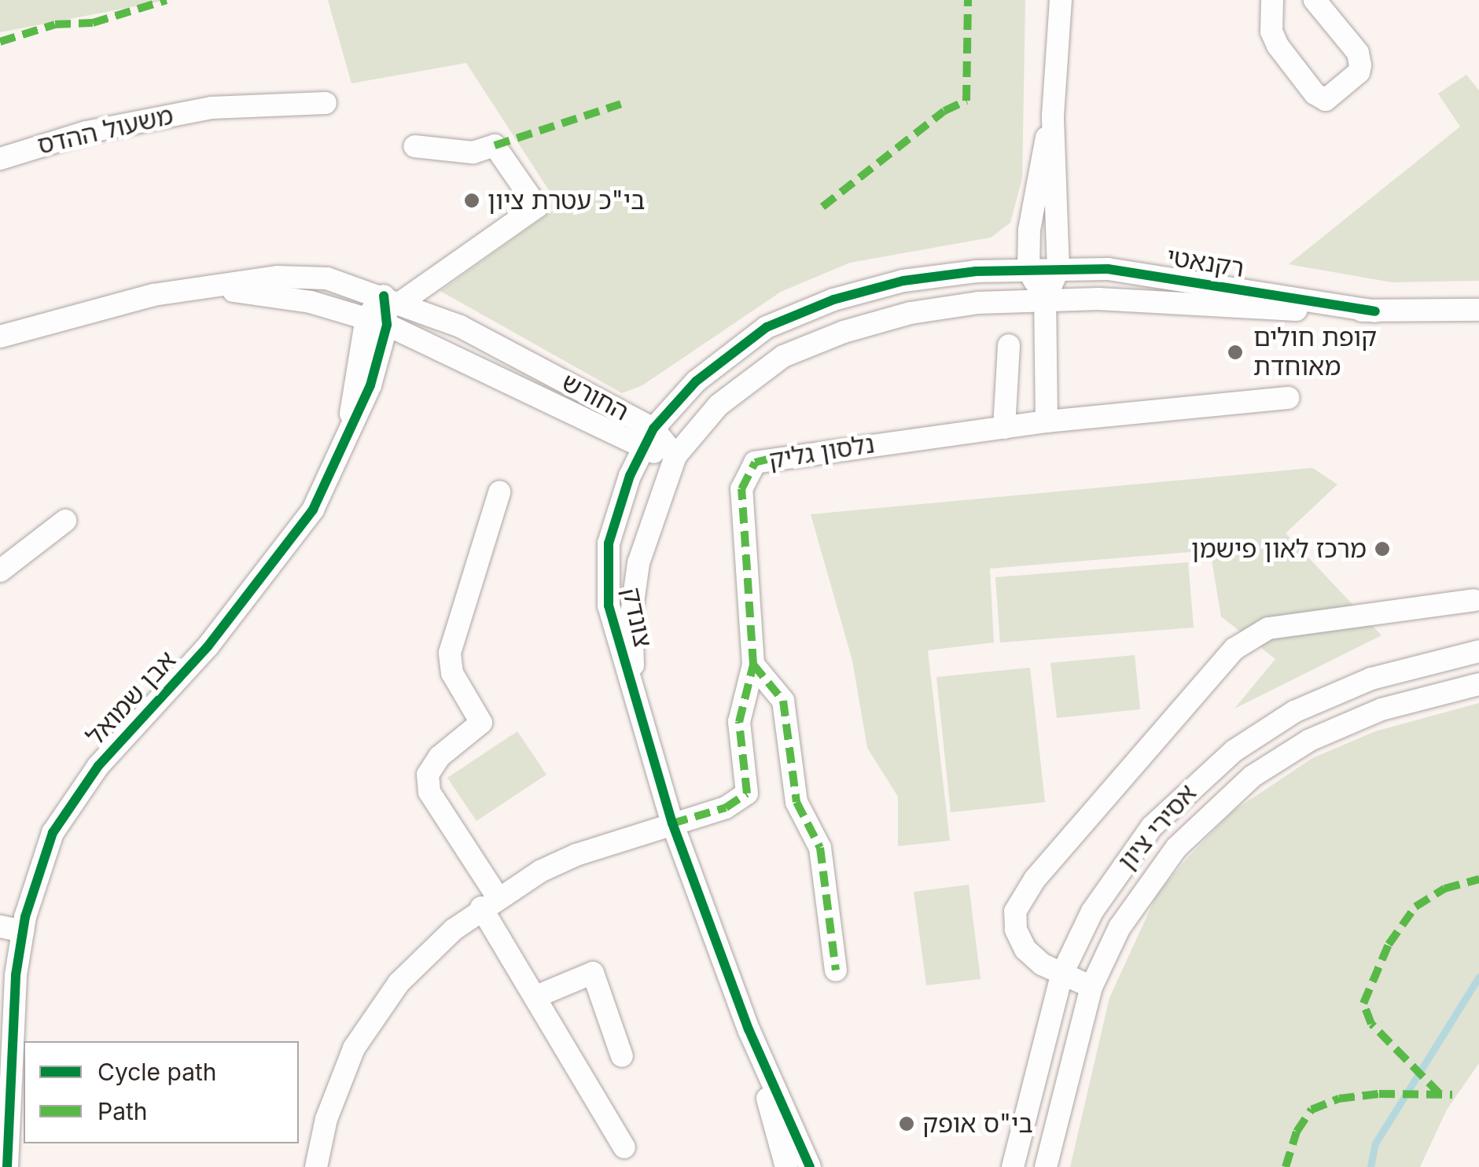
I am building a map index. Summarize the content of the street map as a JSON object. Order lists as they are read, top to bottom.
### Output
{
  "streets": {
    "street": [
      "משעול ההדס",
      "רקנאטי",
      "החורש",
      "נלסון גליק",
      "צונדק",
      "אבן שמואל",
      "אסירי ציון"
    ]
  },
  "crossings": [
    ["רקנאטי", "צונדק"],
    ["החורש", "צונדק"],
    ["החורש", "אבן שמואל"],
    ["נלסון גליק", "צונדק"]
  ],
  "places": [
    "בי\"כ עטרת ציון",
    "קופת חולים מאוחדת",
    "מרכז לאון פישמן",
    "בי\"ס אופק"
  ],
  "legend": ["Cycle path", "Path"]
}
